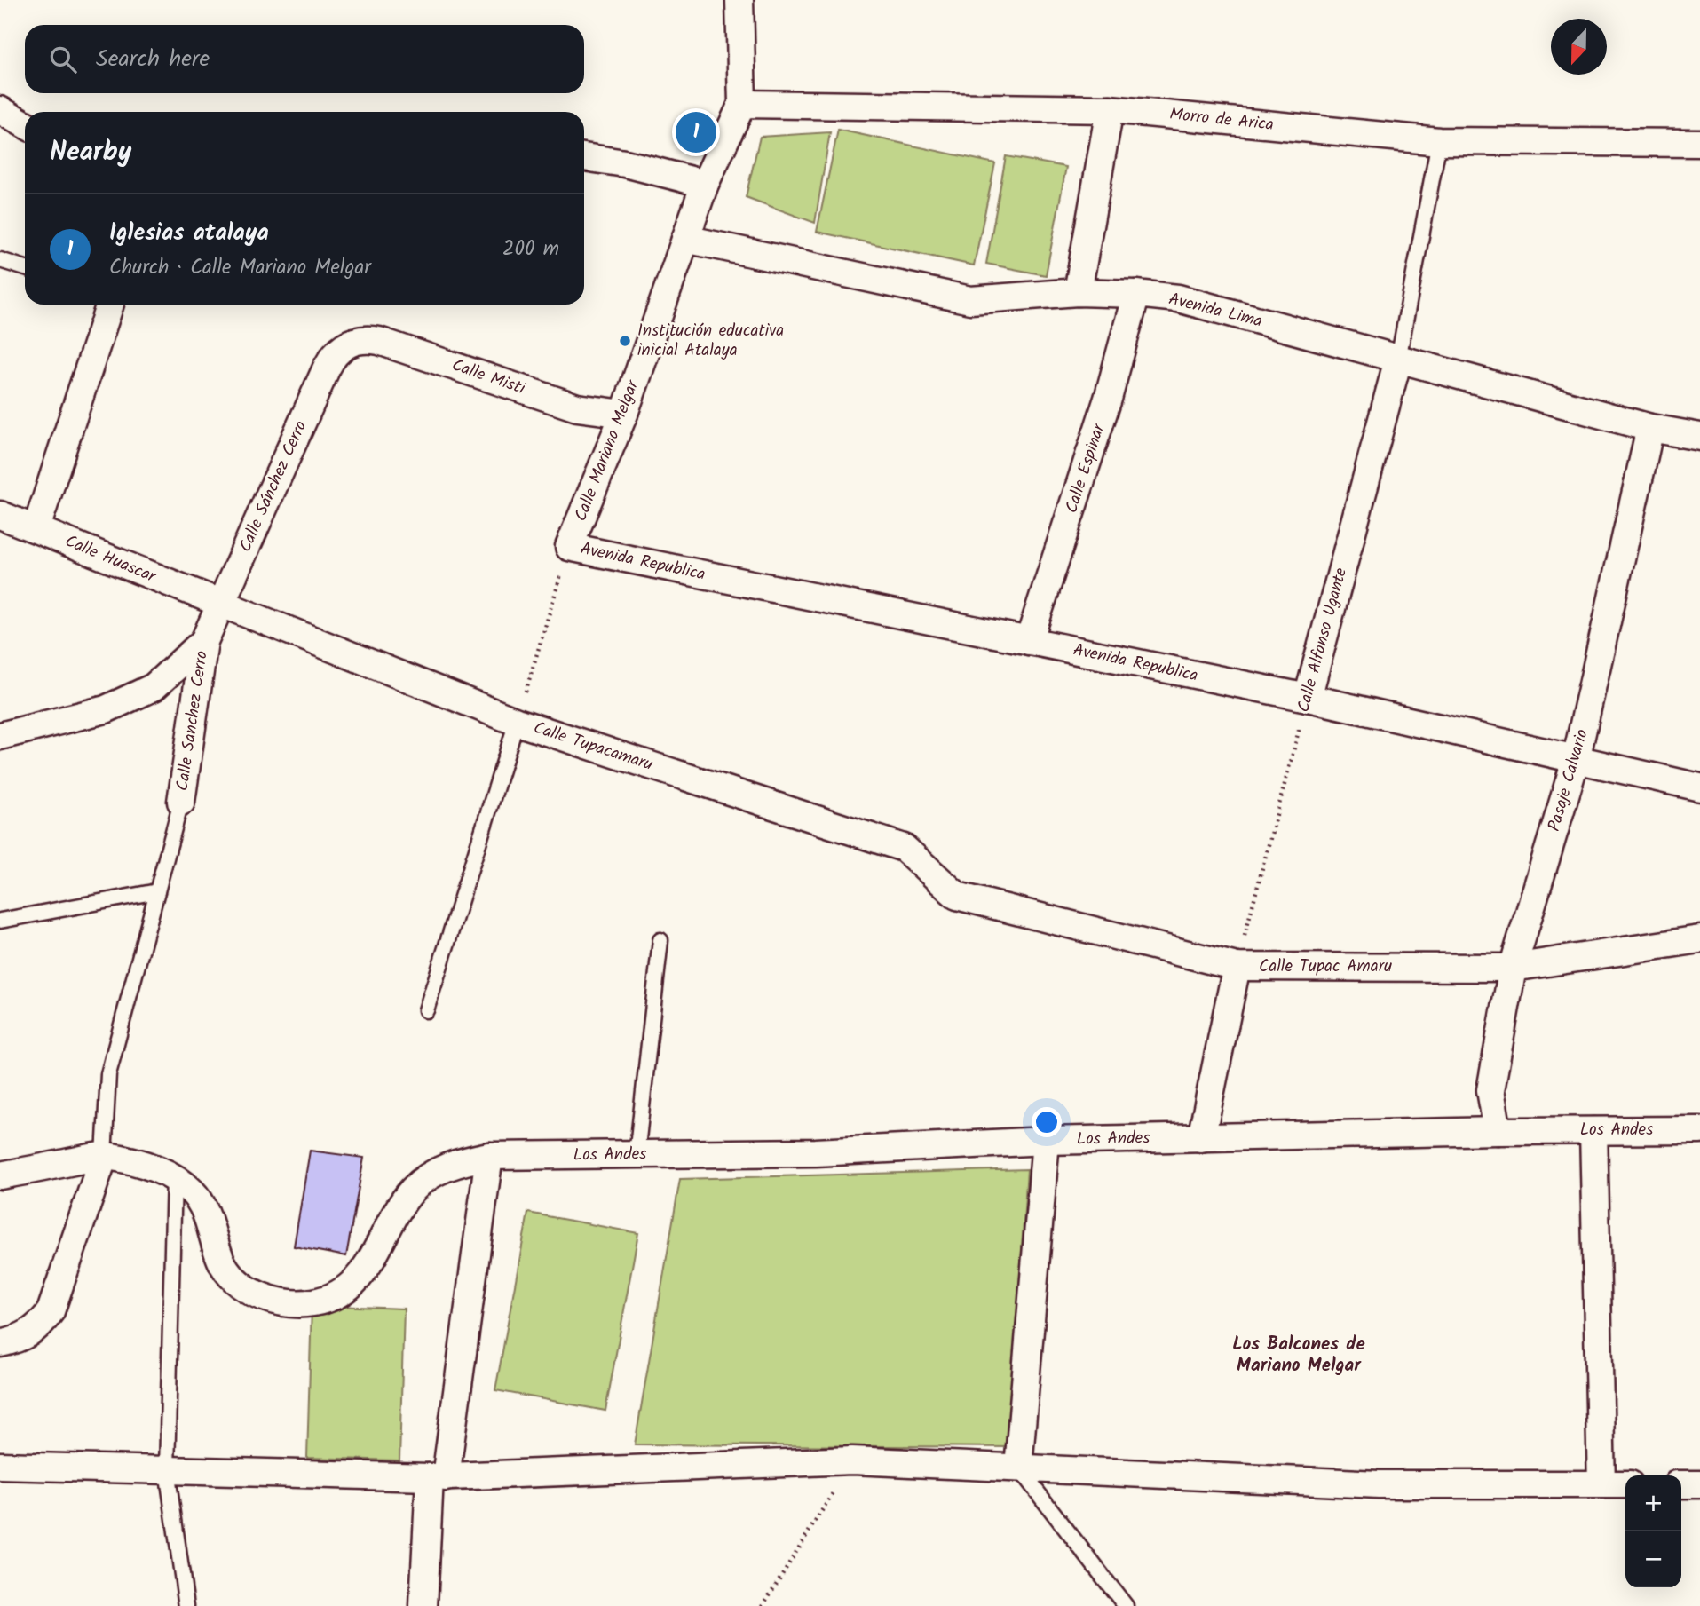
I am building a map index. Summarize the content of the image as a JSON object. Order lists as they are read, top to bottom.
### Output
{
  "streets": {
    "street": [
      "Morro de Arica",
      "Avenida Lima",
      "Calle Misti",
      "Calle Mariano Melgar",
      "Calle Espinar",
      "Calle Sánchez Cerro",
      "Calle Huascar",
      "Avenida Republica",
      "Calle Alfonso Ugante",
      "Calle Sanchez Cerro",
      "Calle Tupacamaru",
      "Pasaje Calvario",
      "Calle Tupac Amaru",
      "Los Andes"
    ]
  },
  "crossings": [
    ["Morro de Arica", "Calle Mariano Melgar"],
    ["Morro de Arica", "Calle Alfonso Ugante"],
    ["Avenida Lima", "Calle Mariano Melgar"],
    ["Avenida Lima", "Calle Espinar"],
    ["Avenida Lima", "Calle Alfonso Ugante"],
    ["Avenida Lima", "Pasaje Calvario"],
    ["Calle Misti", "Calle Mariano Melgar"],
    ["Calle Misti", "Calle Sánchez Cerro"],
    ["Calle Mariano Melgar", "Avenida Republica"],
    ["Calle Espinar", "Avenida Republica"],
    ["Calle Sánchez Cerro", "Calle Huascar"],
    ["Calle Sánchez Cerro", "Calle Sanchez Cerro"],
    ["Calle Sánchez Cerro", "Calle Tupacamaru"],
    ["Calle Huascar", "Calle Tupacamaru"],
    ["Avenida Republica", "Calle Alfonso Ugante"],
    ["Avenida Republica", "Pasaje Calvario"],
    ["Calle Alfonso Ugante", "Calle Tupac Amaru"],
    ["Calle Tupacamaru", "Calle Tupac Amaru"],
    ["Pasaje Calvario", "Calle Tupac Amaru"],
    ["Pasaje Calvario", "Los Andes"]
  ],
  "districts": ["Los Balcones de Mariano Melgar"],
  "places": ["Institución educativa inicial Atalaya"],
  "north": "bottom",
  "page": {
    "search": "Search here",
    "pins": "1",
    "heading": "Nearby",
    "list": [
      {
        "mark": "1",
        "name": "Iglesias atalaya",
        "note": "Church · Calle Mariano Melgar",
        "value": "200 m"
      }
    ],
    "map_buttons": ["+", "−"]
  }
}
